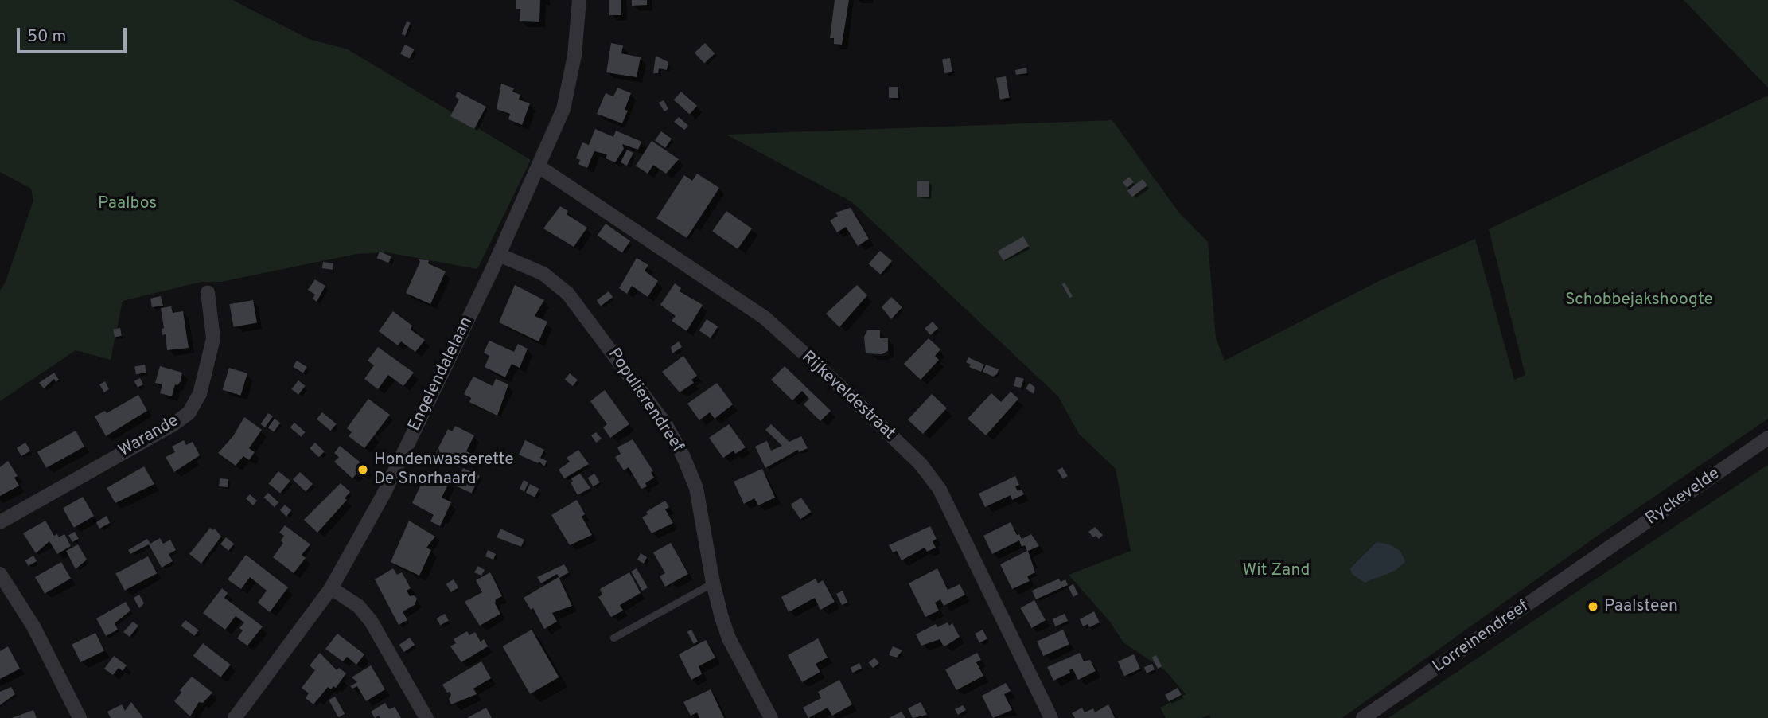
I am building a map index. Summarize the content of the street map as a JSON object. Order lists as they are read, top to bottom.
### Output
{
  "streets": {
    "street": [
      "Engelendalelaan",
      "Rijkeveldestraat",
      "Populierendreef",
      "Warande",
      "Ryckevelde",
      "Lorreinendreef"
    ]
  },
  "crossings": [
    ["Engelendalelaan", "Rijkeveldestraat"],
    ["Engelendalelaan", "Populierendreef"],
    ["Ryckevelde", "Lorreinendreef"]
  ],
  "parks": ["Paalbos", "Schobbejakshoogte", "Wit Zand"],
  "places": ["Hondenwasserette De Snorhaard", "Paalsteen"],
  "scale_bar": "50 m"
}
